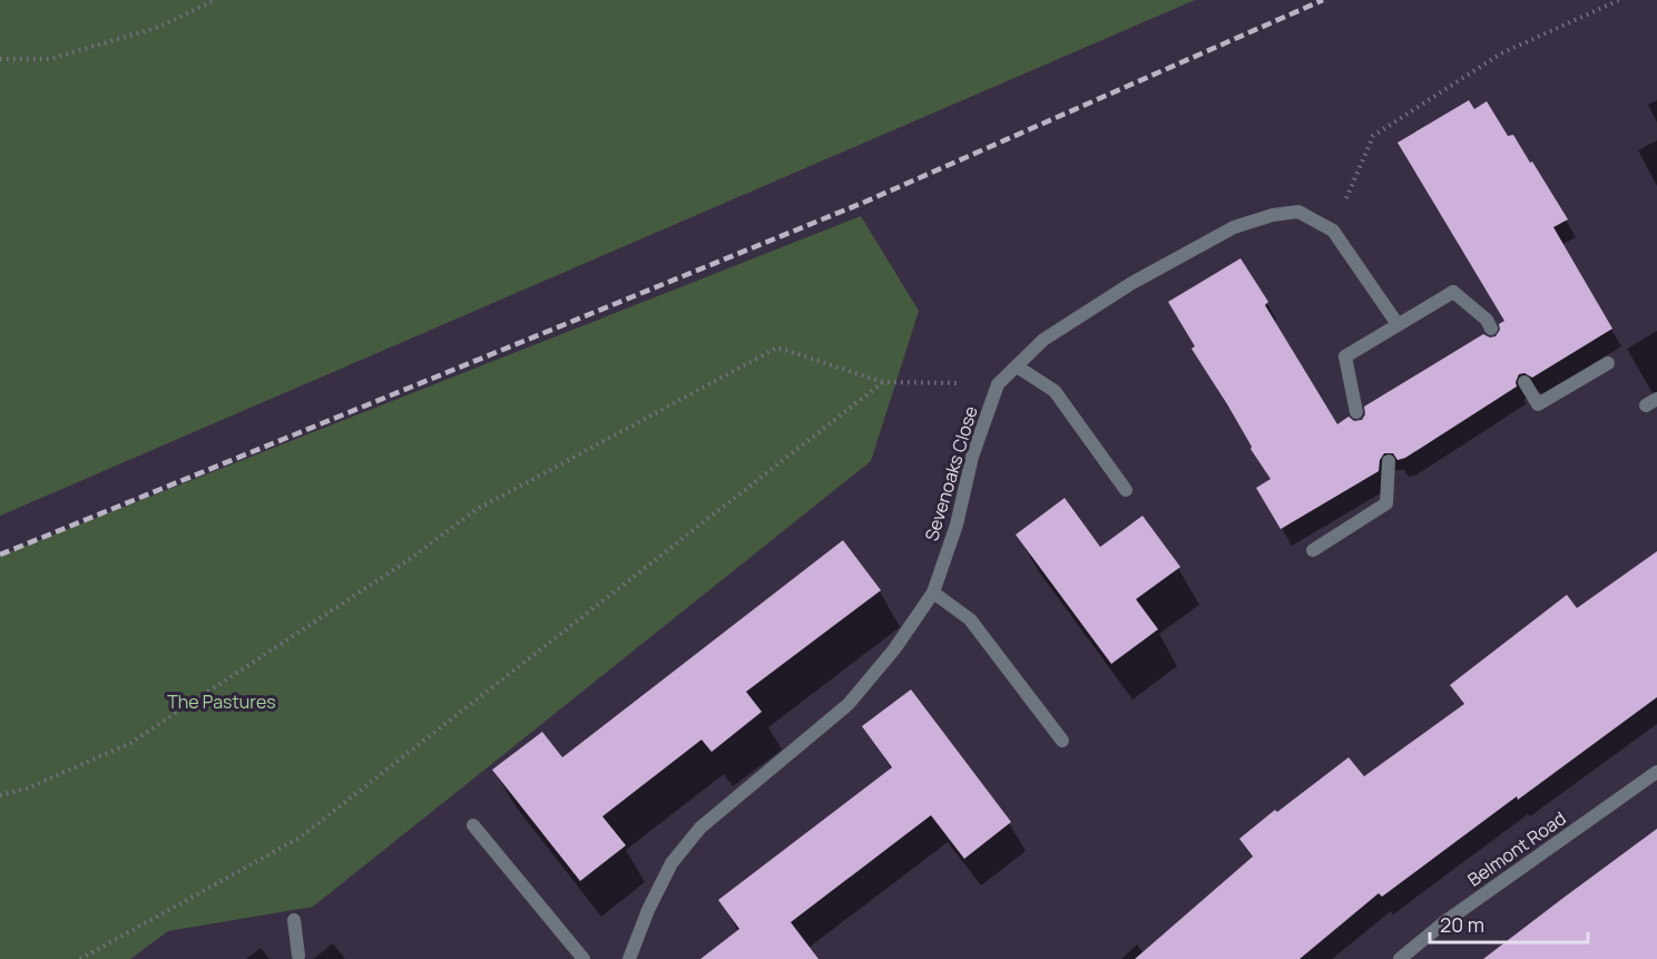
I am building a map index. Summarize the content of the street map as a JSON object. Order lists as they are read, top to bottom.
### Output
{
  "streets": {
    "street": ["Sevenoaks Close", "Belmont Road"]
  },
  "parks": ["The Pastures"],
  "scale_bar": "20 m"
}
